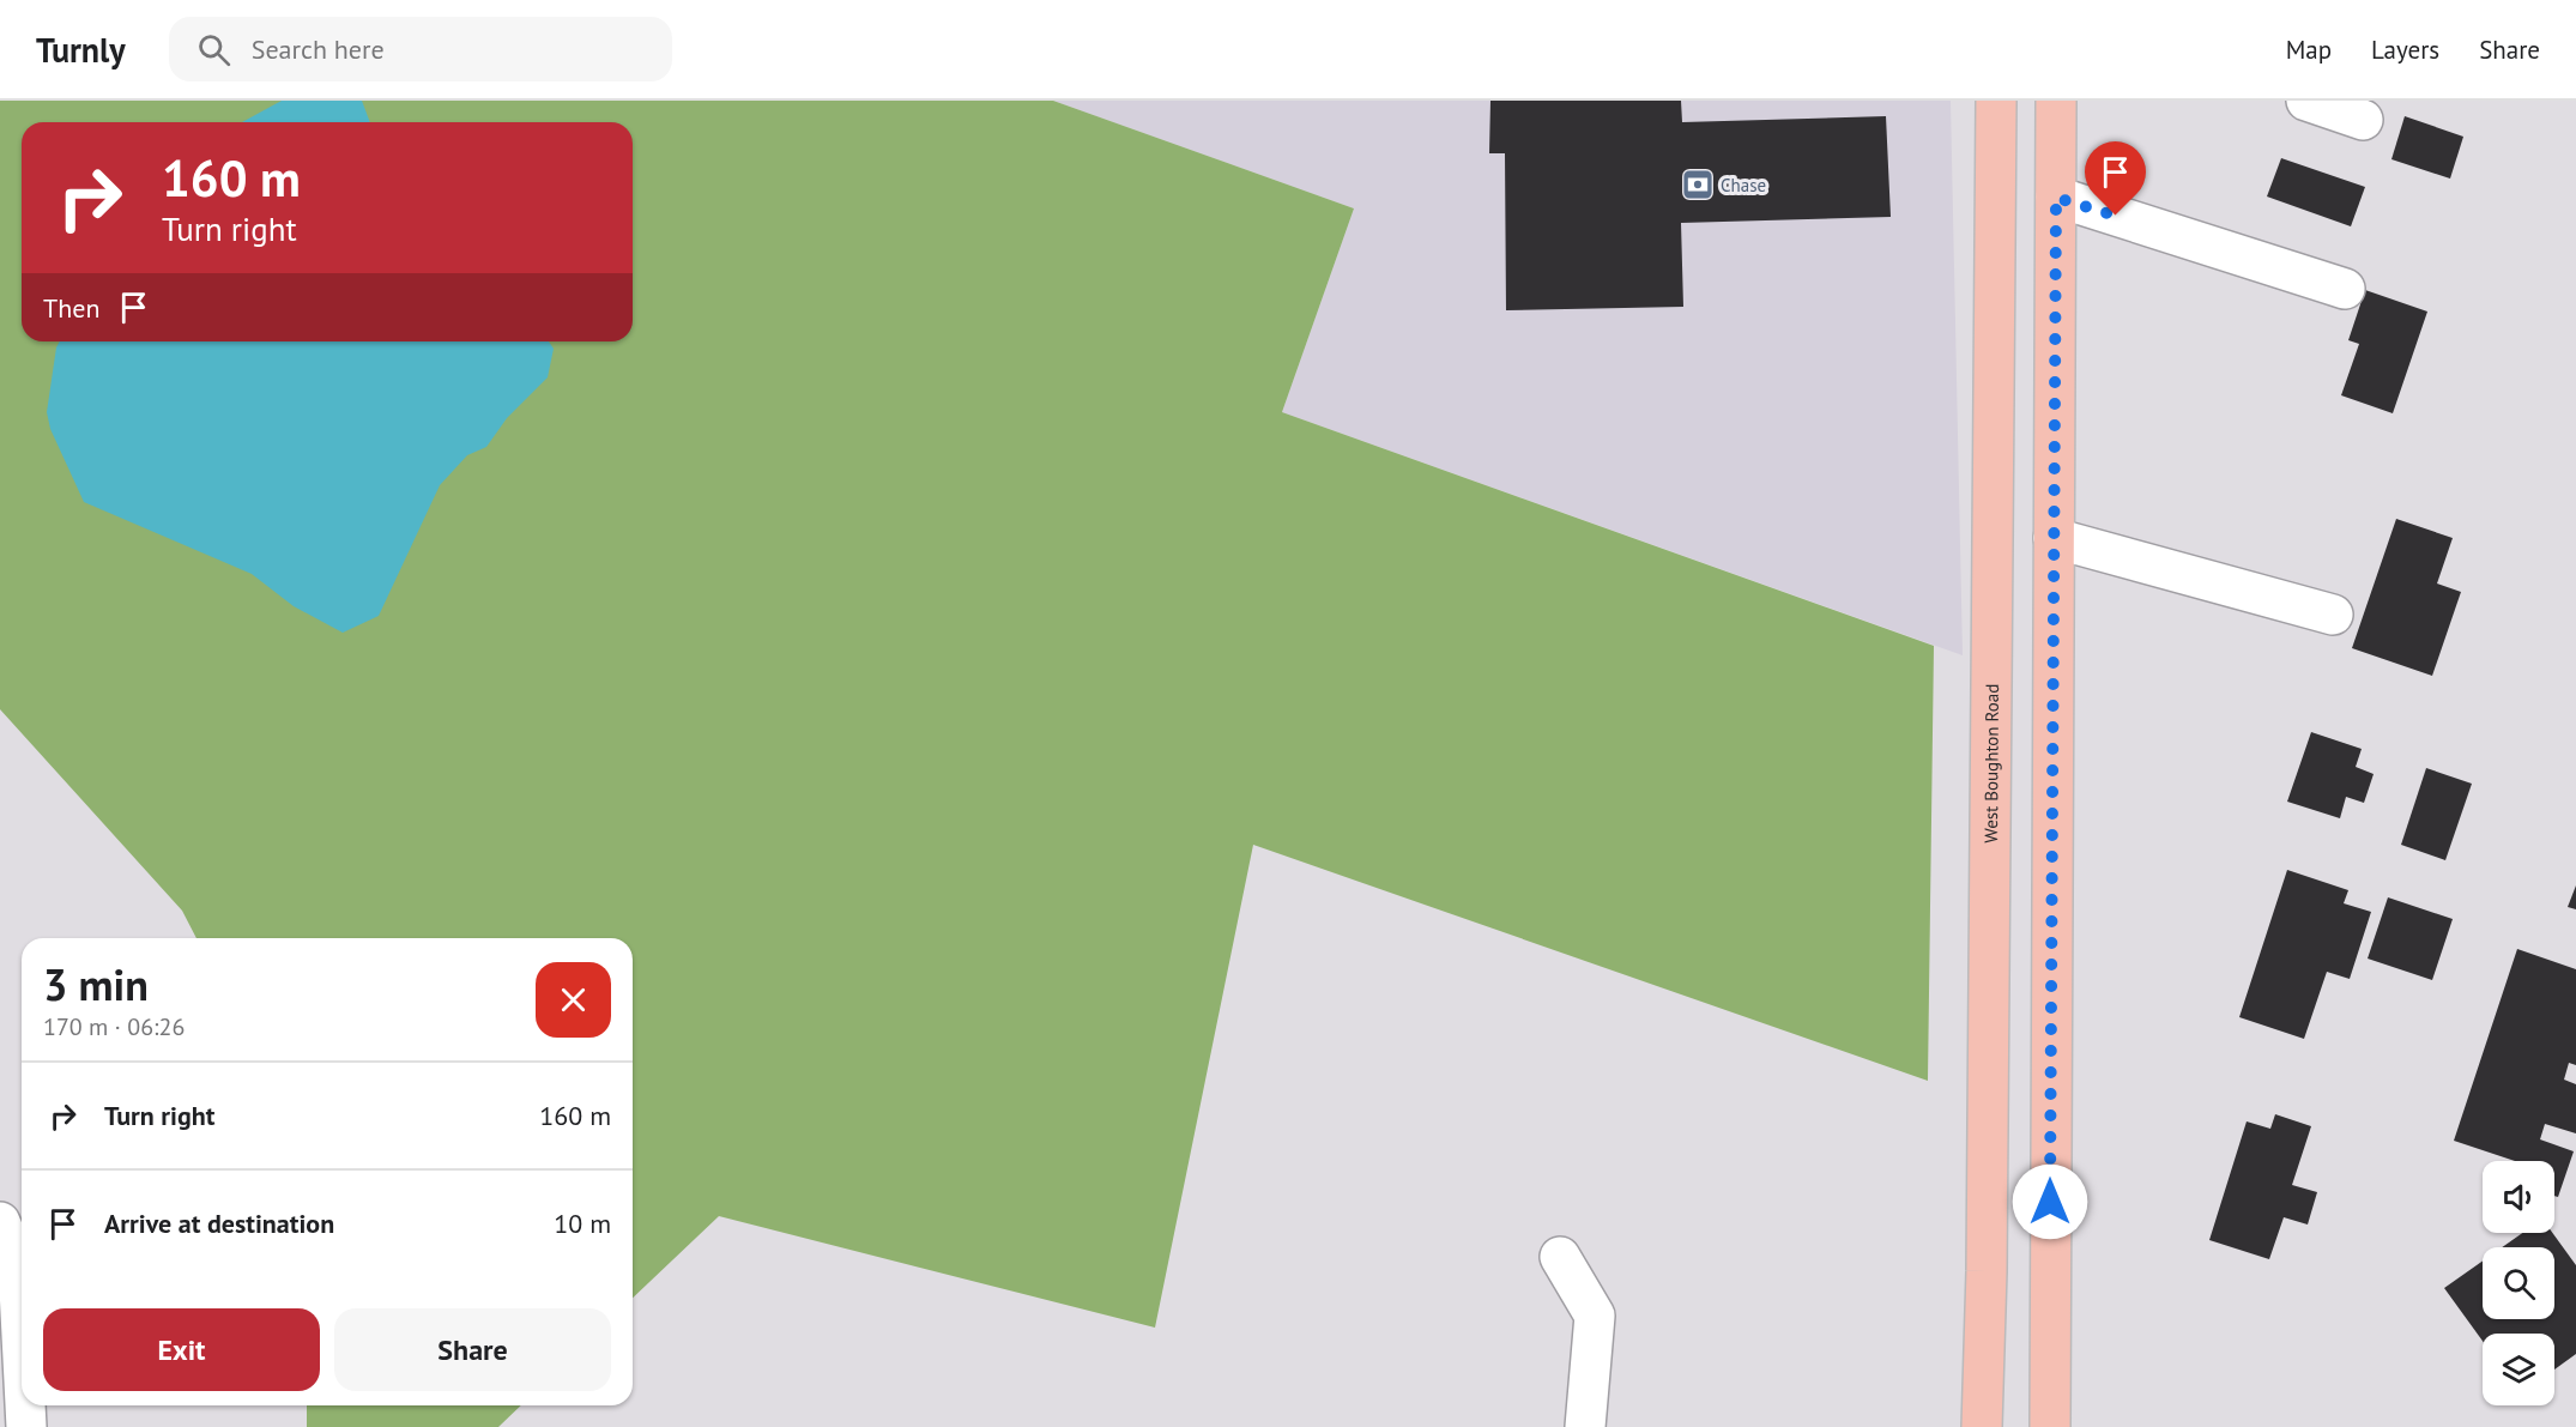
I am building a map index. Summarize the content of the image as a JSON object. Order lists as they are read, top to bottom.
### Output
{
  "streets": {
    "main road": ["West Boughton Road"]
  },
  "places": {
    "bank": ["Chase"]
  },
  "page": {
    "header": "Turnly",
    "search": "Search here",
    "nav": ["Map", "Layers", "Share"],
    "turn": ["160 m", "Turn right"],
    "then": "Then",
    "heading": ["3 min", "170 m · 06:26"],
    "list": [
      {
        "name": "Turn right",
        "value": "160 m"
      },
      {
        "name": "Arrive at destination",
        "value": "10 m"
      }
    ],
    "buttons": ["Exit", "Share"]
  }
}
